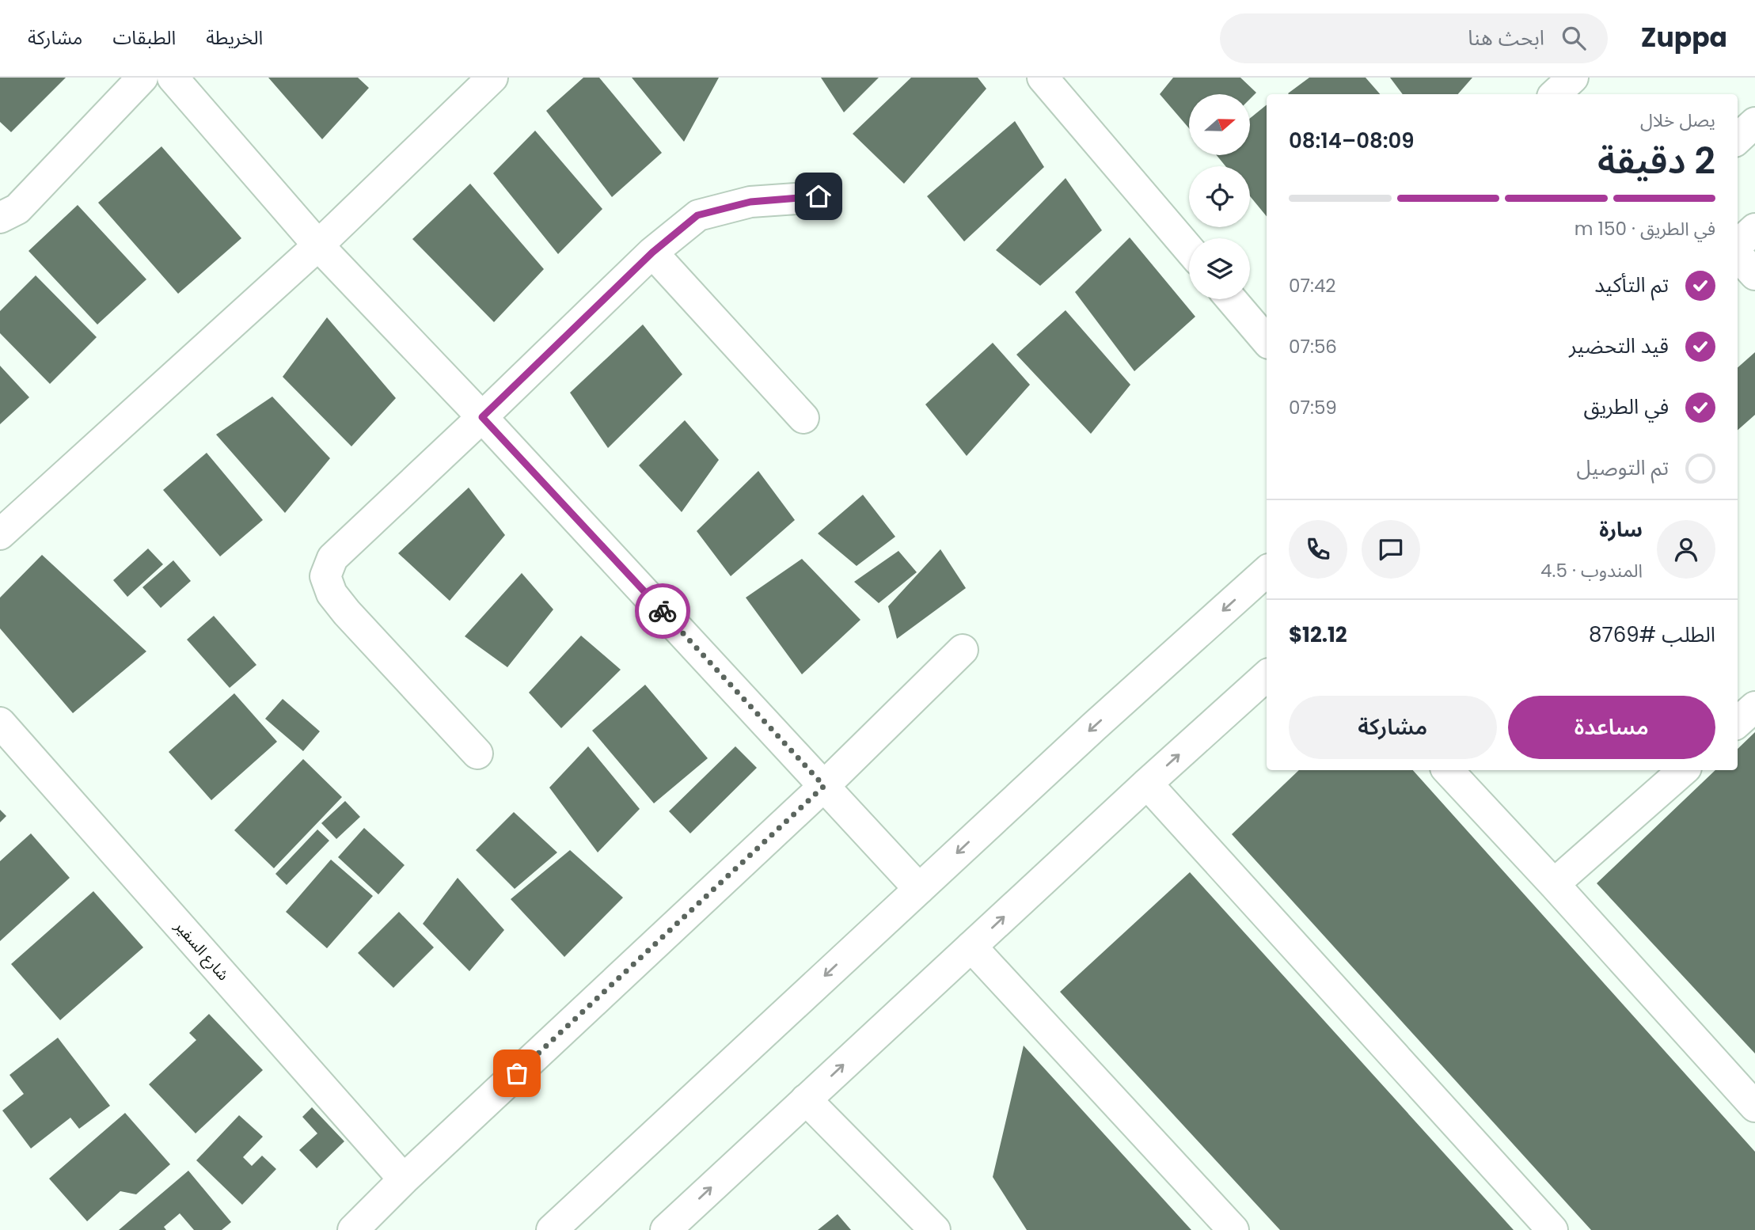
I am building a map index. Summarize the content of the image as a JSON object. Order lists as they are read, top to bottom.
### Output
{
  "streets": {
    "street": ["شارع السفير"]
  },
  "north": "right",
  "page": {
    "header": "Zuppa",
    "search": "ابحث هنا",
    "nav": ["الخريطة", "الطبقات", "مشاركة"],
    "heading": ["2 دقيقة", "يصل خلال", "08:09–08:14"],
    "panel": [
      "سارة",
      "المندوب · 4.5",
      "الطلب #8769",
      "$12.12"
    ],
    "bar": "في الطريق · 150 m",
    "list": [
      ["تم التأكيد", "07:42"],
      ["قيد التحضير", "07:56"],
      ["في الطريق", "07:59"],
      "تم التوصيل"
    ],
    "buttons": ["مساعدة", "مشاركة"]
  }
}
